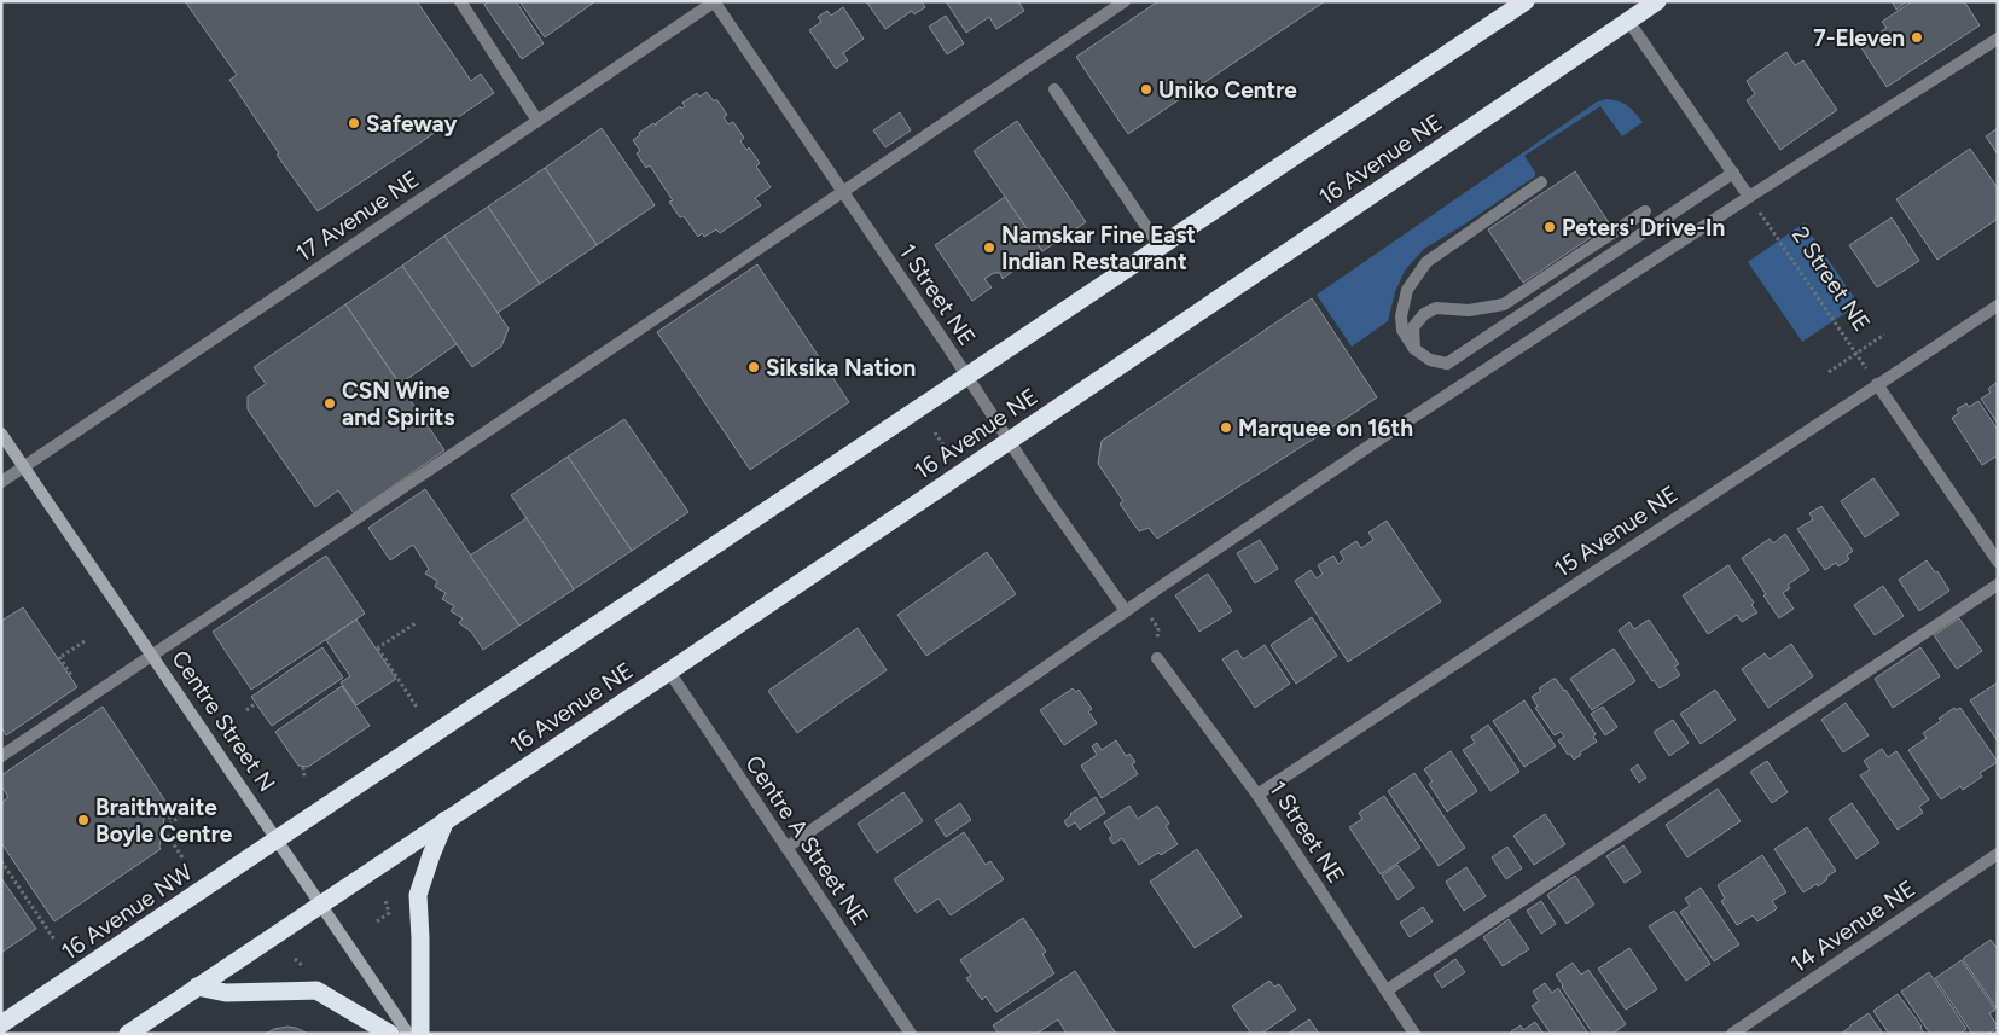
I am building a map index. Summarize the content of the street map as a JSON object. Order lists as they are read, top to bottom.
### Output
{
  "streets": {
    "highway": ["16 Avenue NE", "16 Avenue NW"],
    "main road": ["Centre Street N"],
    "street": [
      "17 Avenue NE",
      "1 Street NE",
      "15 Avenue NE",
      "Centre A Street NE",
      "14 Avenue NE"
    ],
    "path": ["2 Street NE"]
  },
  "crossings": [
    ["16 Avenue NE", "1 Street NE"],
    ["16 Avenue NE", "Centre Street N"],
    ["16 Avenue NE", "Centre A Street NE"],
    ["17 Avenue NE", "1 Street NE"],
    ["17 Avenue NE", "Centre Street N"],
    ["2 Street NE", "15 Avenue NE"],
    ["1 Street NE", "15 Avenue NE"],
    ["Centre Street N", "16 Avenue NW"]
  ],
  "places": [
    "7-Eleven",
    "Uniko Centre",
    "Safeway",
    "Peters' Drive-In",
    "Namskar Fine East Indian Restaurant",
    "Siksika Nation",
    "CSN Wine and Spirits",
    "Marquee on 16th",
    "Braithwaite Boyle Centre"
  ]
}
